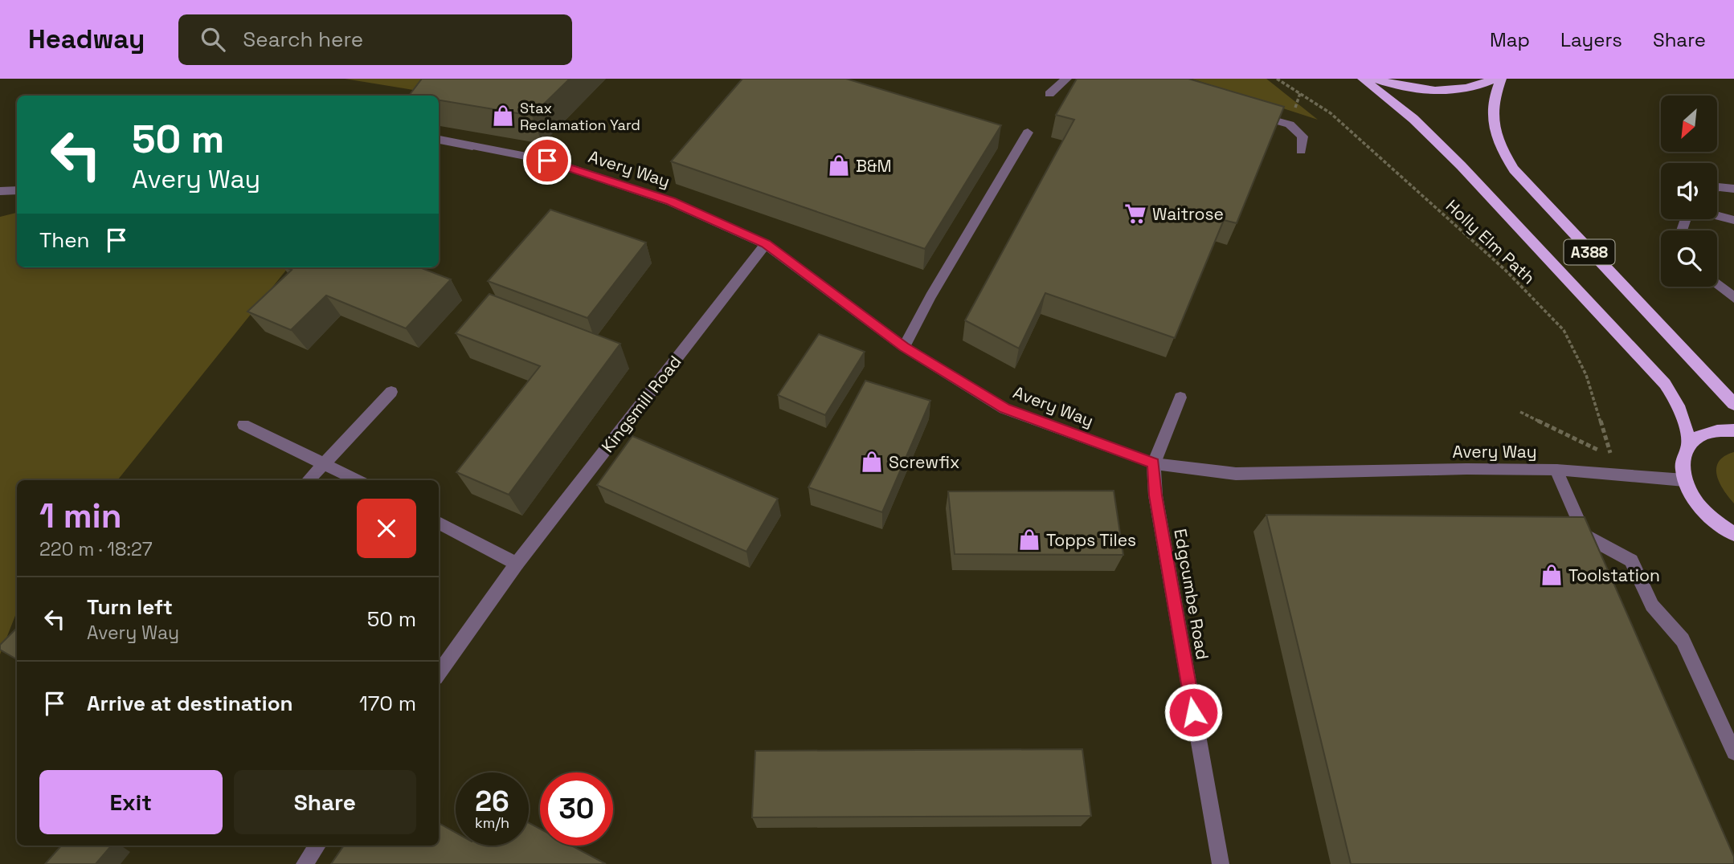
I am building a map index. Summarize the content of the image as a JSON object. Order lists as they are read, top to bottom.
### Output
{
  "streets": {
    "highway": ["A388"],
    "street": ["Avery Way", "Kingsmill Road", "Edgcumbe Road"],
    "path": ["Holly Elm Path"]
  },
  "crossings": [
    ["Avery Way", "Kingsmill Road"],
    ["Avery Way", "Edgcumbe Road"]
  ],
  "places": {
    "shop": [
      "Stax Reclamation Yard",
      "B&M",
      "Screwfix",
      "Topps Tiles",
      "Toolstation"
    ],
    "supermarket": ["Waitrose"]
  },
  "north": "bottom left",
  "page": {
    "header": "Headway",
    "search": "Search here",
    "nav": ["Map", "Layers", "Share"],
    "turn": ["50 m", "Avery Way"],
    "then": "Then",
    "heading": ["1 min", "220 m · 18:27"],
    "list": [
      {
        "name": "Turn left",
        "note": "Avery Way",
        "value": "50 m"
      },
      {
        "name": "Arrive at destination",
        "value": "170 m"
      }
    ],
    "buttons": ["Exit", "Share"],
    "speed": "26 km/h",
    "limit": "30"
  }
}
